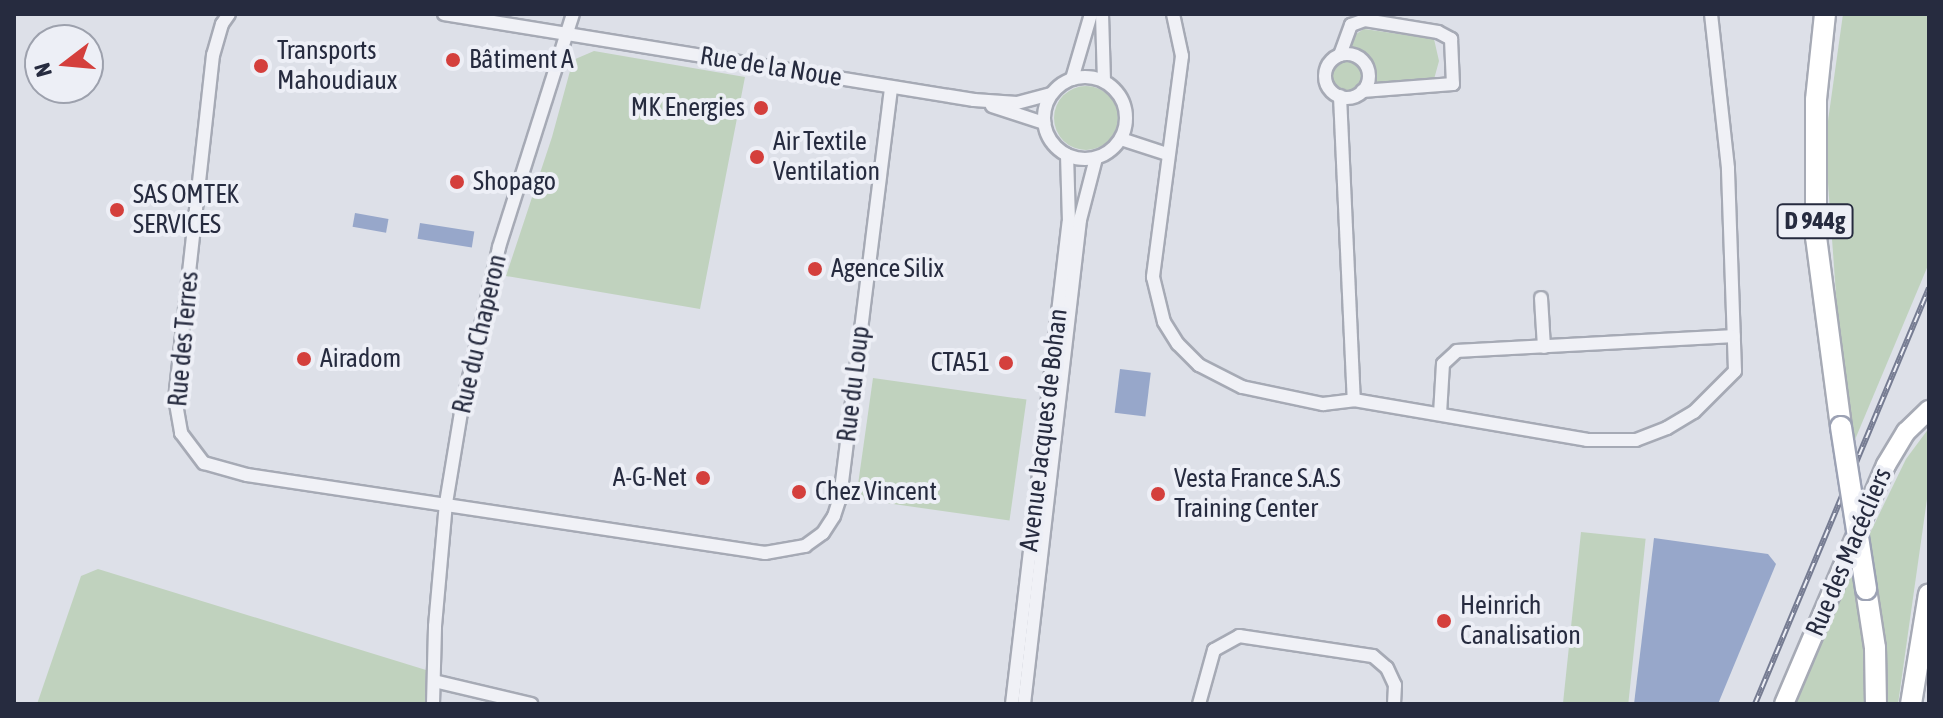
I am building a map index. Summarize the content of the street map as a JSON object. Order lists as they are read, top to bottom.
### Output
{
  "streets": {
    "main road": ["D 944g"],
    "street": [
      "Rue de la Noue",
      "Rue du Chaperon",
      "Rue des Terres",
      "Rue du Loup",
      "Avenue Jacques de Bohan",
      "Rue des Macécliers"
    ]
  },
  "crossings": [
    ["Rue de la Noue", "Rue du Chaperon"],
    ["Rue de la Noue", "Rue du Loup"],
    ["Rue du Chaperon", "Rue des Terres"],
    ["Rue du Chaperon", "Rue du Loup"],
    ["Rue des Terres", "Rue du Loup"]
  ],
  "places": [
    "Bâtiment A",
    "Transports Mahoudiaux",
    "MK Energies",
    "Air Textile Ventilation",
    "Shopago",
    "SAS OMTEK SERVICES",
    "Agence Silix",
    "Airadom",
    "CTA51",
    "A-G-Net",
    "Chez Vincent",
    "Vesta France S.A.S Training Center",
    "Heinrich Canalisation"
  ],
  "north": "left"
}
